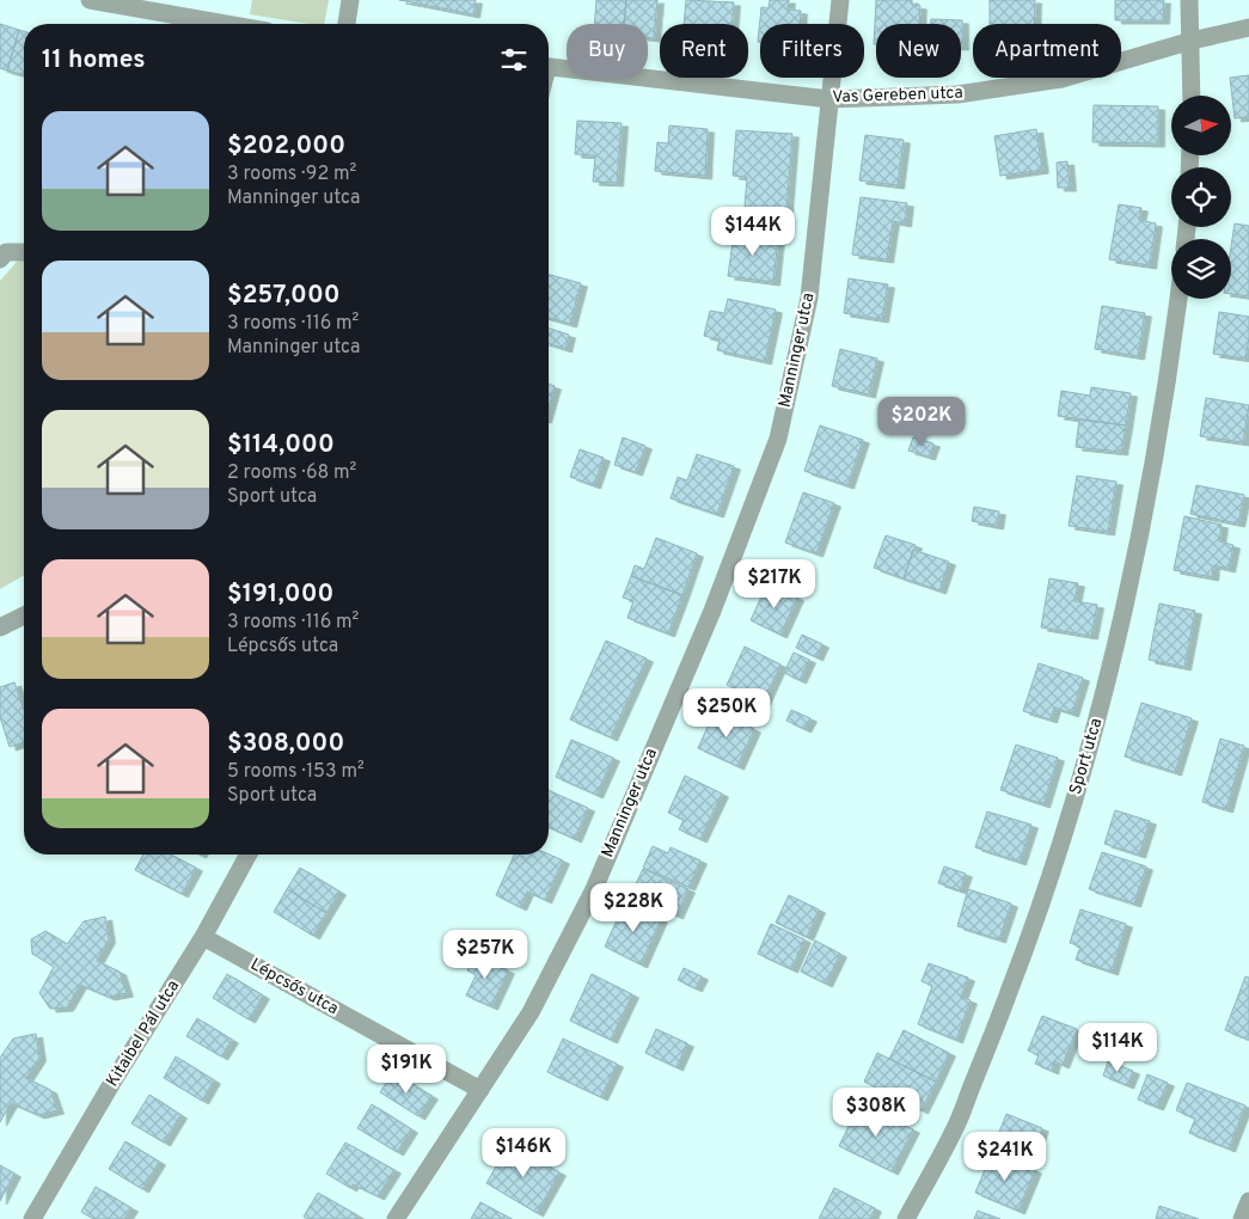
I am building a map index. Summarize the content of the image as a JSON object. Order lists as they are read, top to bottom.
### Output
{
  "streets": {
    "street": [
      "Vas Gereben utca",
      "Manninger utca",
      "Sport utca",
      "Lépcsős utca",
      "Kitaibel Pál utca"
    ]
  },
  "crossings": [
    ["Vas Gereben utca", "Manninger utca"],
    ["Manninger utca", "Lépcsős utca"],
    ["Lépcsős utca", "Kitaibel Pál utca"]
  ],
  "north": "right",
  "page": {
    "chip": [
      "Buy",
      "Rent",
      "Filters",
      "New",
      "Apartment"
    ],
    "heading": "11 homes",
    "list": [
      {
        "name": "$202,000",
        "note": "3 rooms · 92 m² · Manninger utca"
      },
      {
        "name": "$257,000",
        "note": "3 rooms · 116 m² · Manninger utca"
      },
      {
        "name": "$114,000",
        "note": "2 rooms · 68 m² · Sport utca"
      },
      {
        "name": "$191,000",
        "note": "3 rooms · 116 m² · Lépcsős utca"
      },
      {
        "name": "$308,000",
        "note": "5 rooms · 153 m² · Sport utca"
      }
    ],
    "price": [
      "$144K",
      "$202K",
      "$217K",
      "$250K",
      "$228K",
      "$257K",
      "$114K",
      "$191K",
      "$308K",
      "$146K",
      "$241K"
    ]
  }
}
